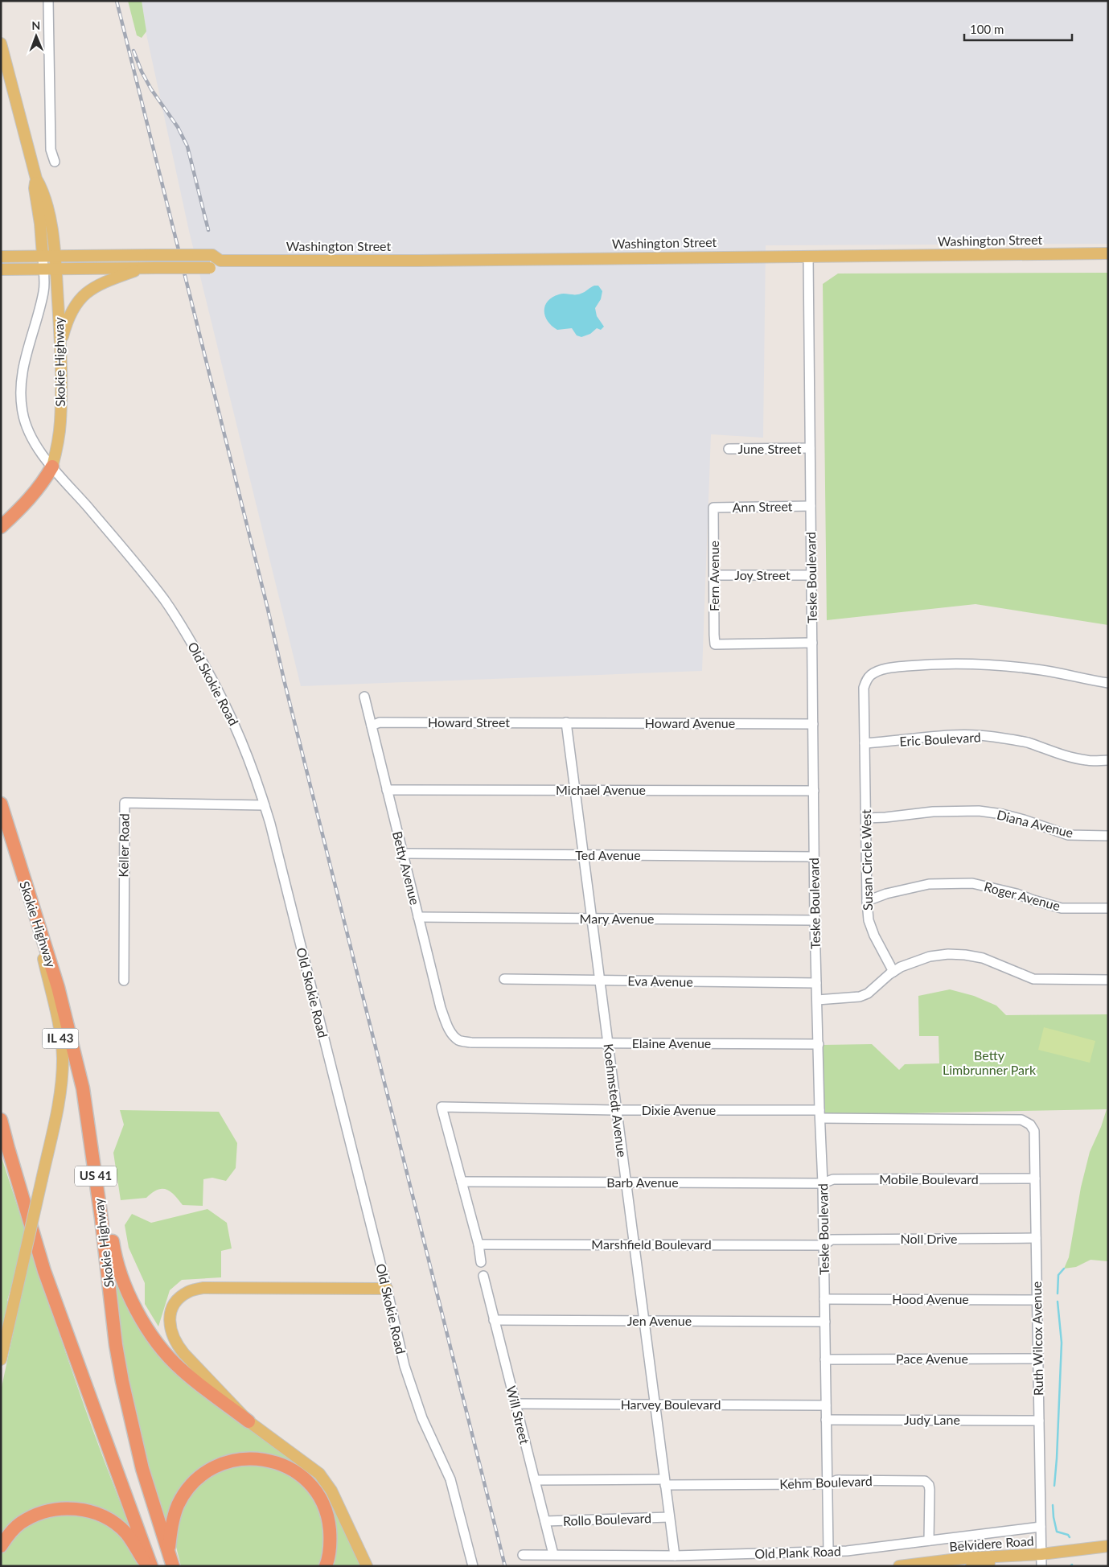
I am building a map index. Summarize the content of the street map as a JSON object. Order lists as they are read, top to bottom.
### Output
{
  "streets": {
    "highway": ["Skokie Highway", "US 41"],
    "main road": ["Washington Street", "IL 43", "Belvidere Road"],
    "street": [
      "June Street",
      "Ann Street",
      "Joy Street",
      "Fern Avenue",
      "Teske Boulevard",
      "Old Skokie Road",
      "Howard Street",
      "Howard Avenue",
      "Eric Boulevard",
      "Michael Avenue",
      "Diana Avenue",
      "Keller Road",
      "Ted Avenue",
      "Susan Circle West",
      "Betty Avenue",
      "Roger Avenue",
      "Mary Avenue",
      "Eva Avenue",
      "Elaine Avenue",
      "Koehmstedt Avenue",
      "Dixie Avenue",
      "Mobile Boulevard",
      "Barb Avenue",
      "Noll Drive",
      "Marshfield Boulevard",
      "Hood Avenue",
      "Jen Avenue",
      "Ruth Wilcox Avenue",
      "Pace Avenue",
      "Harvey Boulevard",
      "Will Street",
      "Judy Lane",
      "Kehm Boulevard",
      "Rollo Boulevard",
      "Old Plank Road"
    ]
  },
  "crossings": [
    ["Washington Street", "Skokie Highway"],
    ["Washington Street", "Teske Boulevard"],
    ["Washington Street", "Old Skokie Road"],
    ["Skokie Highway", "Old Skokie Road"],
    ["Skokie Highway", "IL 43"],
    ["June Street", "Teske Boulevard"],
    ["Ann Street", "Fern Avenue"],
    ["Ann Street", "Teske Boulevard"],
    ["Joy Street", "Fern Avenue"],
    ["Joy Street", "Teske Boulevard"],
    ["Fern Avenue", "Teske Boulevard"],
    ["Teske Boulevard", "Howard Avenue"],
    ["Teske Boulevard", "Michael Avenue"],
    ["Teske Boulevard", "Ted Avenue"],
    ["Teske Boulevard", "Mary Avenue"],
    ["Teske Boulevard", "Eva Avenue"],
    ["Teske Boulevard", "Elaine Avenue"],
    ["Teske Boulevard", "Dixie Avenue"],
    ["Teske Boulevard", "Mobile Boulevard"],
    ["Teske Boulevard", "Barb Avenue"],
    ["Teske Boulevard", "Noll Drive"],
    ["Teske Boulevard", "Marshfield Boulevard"],
    ["Teske Boulevard", "Hood Avenue"],
    ["Teske Boulevard", "Jen Avenue"],
    ["Teske Boulevard", "Pace Avenue"],
    ["Teske Boulevard", "Harvey Boulevard"],
    ["Teske Boulevard", "Judy Lane"],
    ["Teske Boulevard", "Kehm Boulevard"],
    ["Teske Boulevard", "Old Plank Road"],
    ["Old Skokie Road", "Keller Road"],
    ["Howard Street", "Howard Avenue"],
    ["Howard Street", "Betty Avenue"],
    ["Howard Street", "Koehmstedt Avenue"],
    ["Howard Avenue", "Koehmstedt Avenue"],
    ["Eric Boulevard", "Susan Circle West"],
    ["Michael Avenue", "Betty Avenue"],
    ["Michael Avenue", "Koehmstedt Avenue"],
    ["Diana Avenue", "Susan Circle West"],
    ["Ted Avenue", "Betty Avenue"],
    ["Ted Avenue", "Koehmstedt Avenue"],
    ["Susan Circle West", "Roger Avenue"],
    ["Betty Avenue", "Mary Avenue"],
    ["Betty Avenue", "Elaine Avenue"],
    ["Mary Avenue", "Koehmstedt Avenue"],
    ["Eva Avenue", "Koehmstedt Avenue"],
    ["Elaine Avenue", "Koehmstedt Avenue"],
    ["Koehmstedt Avenue", "Dixie Avenue"],
    ["Koehmstedt Avenue", "Barb Avenue"],
    ["Koehmstedt Avenue", "Marshfield Boulevard"],
    ["Koehmstedt Avenue", "Jen Avenue"],
    ["Koehmstedt Avenue", "Harvey Boulevard"],
    ["Koehmstedt Avenue", "Kehm Boulevard"],
    ["Koehmstedt Avenue", "Rollo Boulevard"],
    ["Koehmstedt Avenue", "Old Plank Road"],
    ["Dixie Avenue", "Barb Avenue"],
    ["Dixie Avenue", "Ruth Wilcox Avenue"],
    ["Mobile Boulevard", "Barb Avenue"],
    ["Mobile Boulevard", "Ruth Wilcox Avenue"],
    ["Noll Drive", "Marshfield Boulevard"],
    ["Noll Drive", "Ruth Wilcox Avenue"],
    ["Hood Avenue", "Ruth Wilcox Avenue"],
    ["Jen Avenue", "Will Street"],
    ["Ruth Wilcox Avenue", "Pace Avenue"],
    ["Ruth Wilcox Avenue", "Judy Lane"],
    ["Ruth Wilcox Avenue", "Belvidere Road"],
    ["Ruth Wilcox Avenue", "Old Plank Road"],
    ["Harvey Boulevard", "Will Street"],
    ["Will Street", "Kehm Boulevard"],
    ["Will Street", "Rollo Boulevard"],
    ["Will Street", "Old Plank Road"],
    ["Kehm Boulevard", "Old Plank Road"]
  ],
  "parks": ["Betty Limbrunner Park"],
  "scale_bar": "100 m",
  "north": "top"
}
